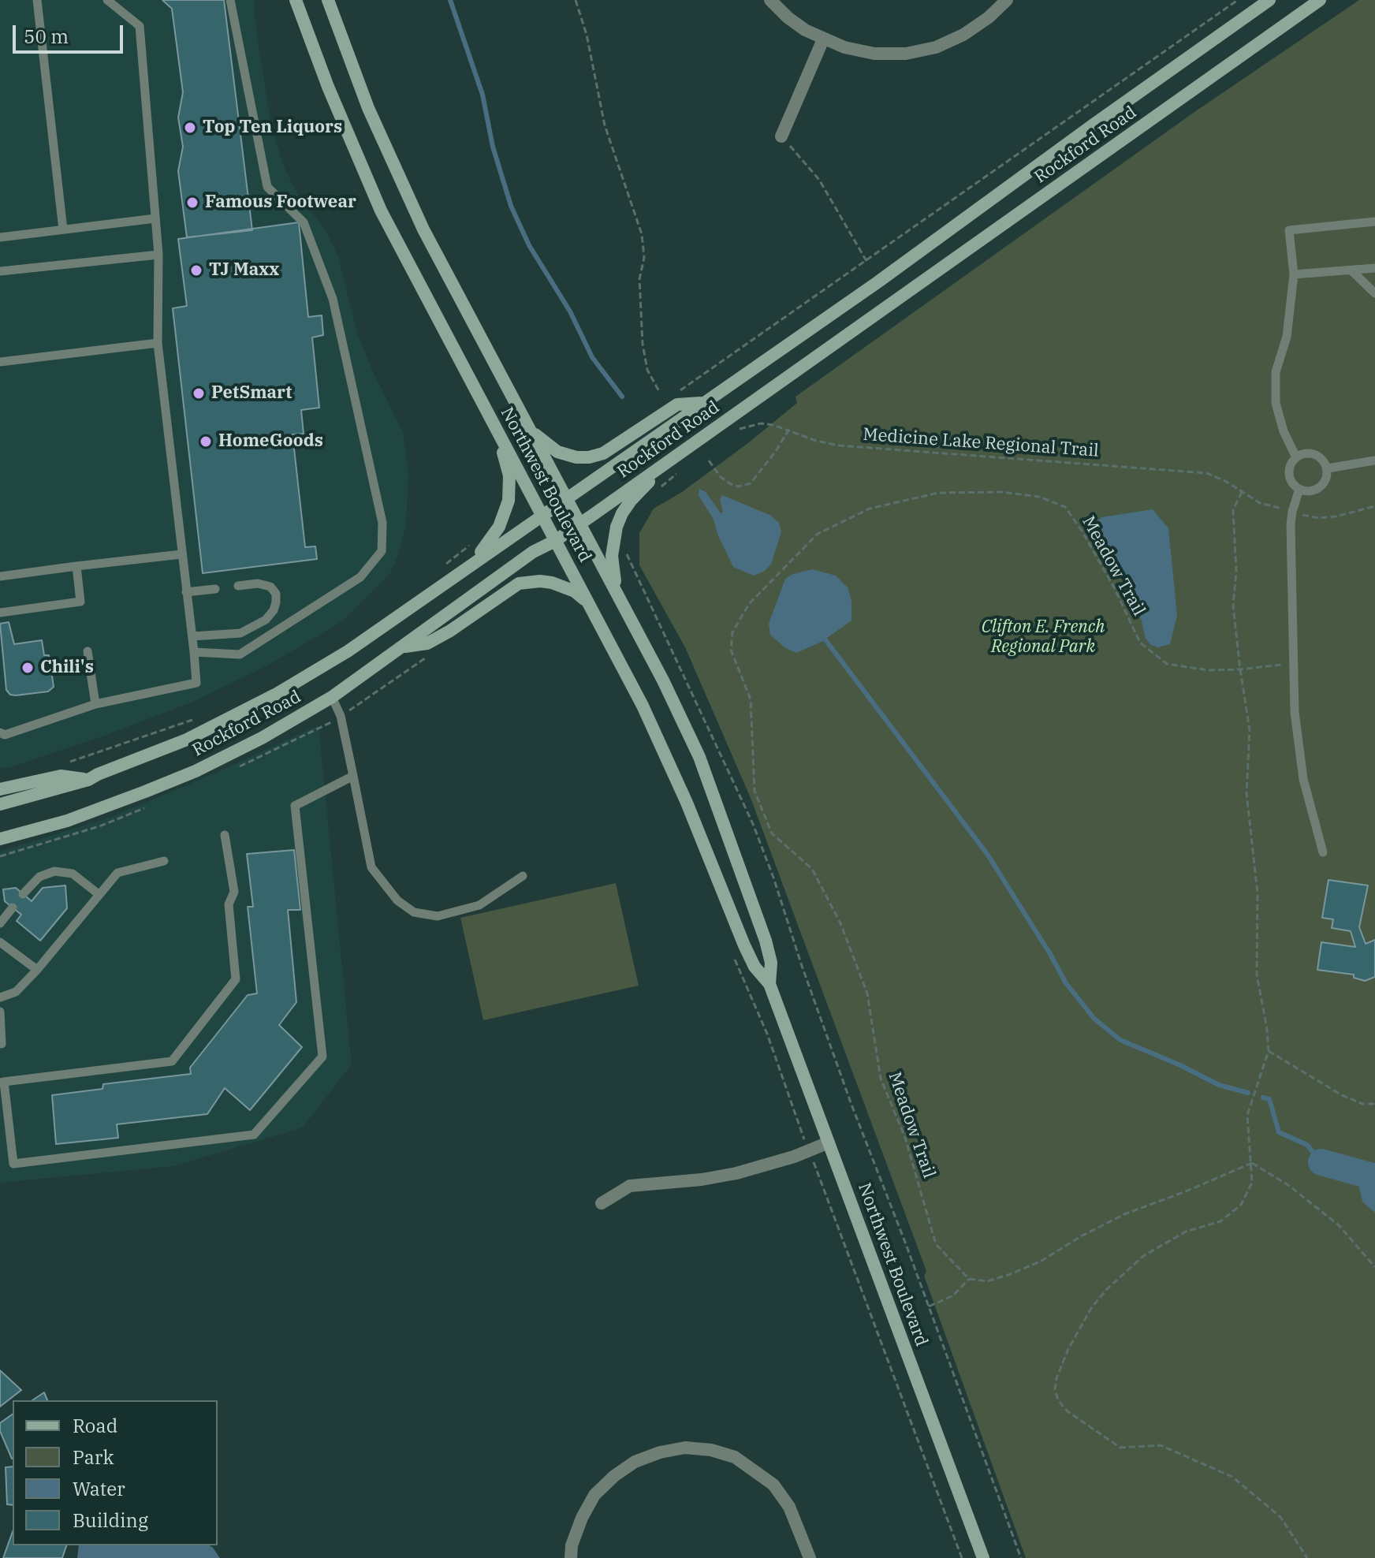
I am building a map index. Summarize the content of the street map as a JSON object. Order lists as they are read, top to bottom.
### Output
{
  "streets": {
    "main road": ["Rockford Road", "Northwest Boulevard"],
    "path": ["Medicine Lake Regional Trail", "Meadow Trail"]
  },
  "crossings": [
    ["Rockford Road", "Northwest Boulevard"]
  ],
  "parks": ["Clifton E. French Regional Park"],
  "places": [
    "Top Ten Liquors",
    "Famous Footwear",
    "TJ Maxx",
    "PetSmart",
    "HomeGoods",
    "Chili's"
  ],
  "legend": [
    "Road",
    "Park",
    "Water",
    "Building"
  ],
  "scale_bar": "50 m"
}
